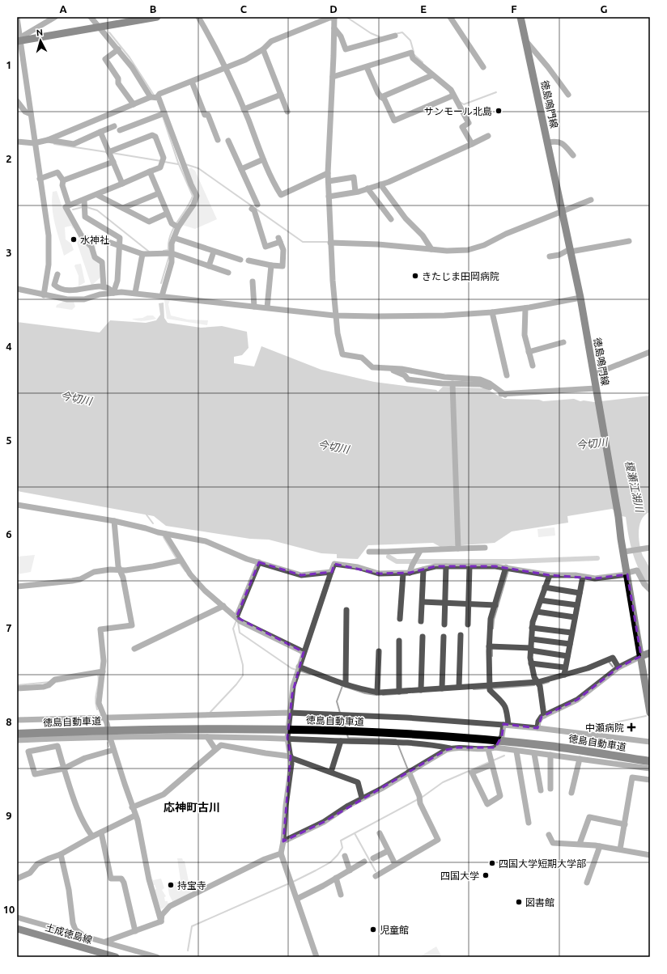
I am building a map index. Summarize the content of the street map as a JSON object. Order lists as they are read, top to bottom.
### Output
{
  "streets": {
    "highway": ["徳島自動車道"],
    "main road": ["徳島鳴門線", "土成徳島線"]
  },
  "districts": ["応神町古川"],
  "water": ["今切川", "榎瀬江湖川"],
  "places": {
    "other": [
      "サンモール北島",
      "水神社",
      "きたじま田岡病院",
      "四国大学短期大学部",
      "四国大学",
      "持宝寺",
      "図書館",
      "児童館"
    ],
    "health": ["中瀬病院"]
  },
  "north": "top",
  "grid": {
    "columns": [
      "A",
      "B",
      "C",
      "D",
      "E",
      "F",
      "G"
    ],
    "rows": [
      "1",
      "2",
      "3",
      "4",
      "5",
      "6",
      "7",
      "8",
      "9",
      "10"
    ]
  }
}
